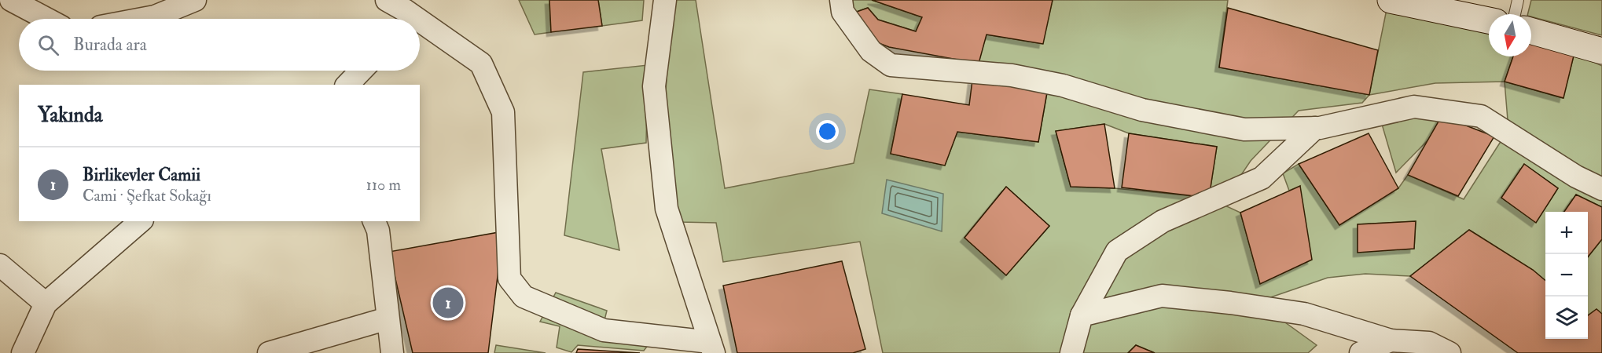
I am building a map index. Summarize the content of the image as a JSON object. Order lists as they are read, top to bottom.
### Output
{
  "north": "bottom",
  "page": {
    "search": "Burada ara",
    "heading": "Yakında",
    "list": [
      {
        "mark": "1",
        "name": "Birlikevler Camii",
        "note": "Cami · Şefkat Sokağı",
        "value": "110 m"
      }
    ],
    "map_buttons": ["+", "−"],
    "pins": "1"
  }
}
